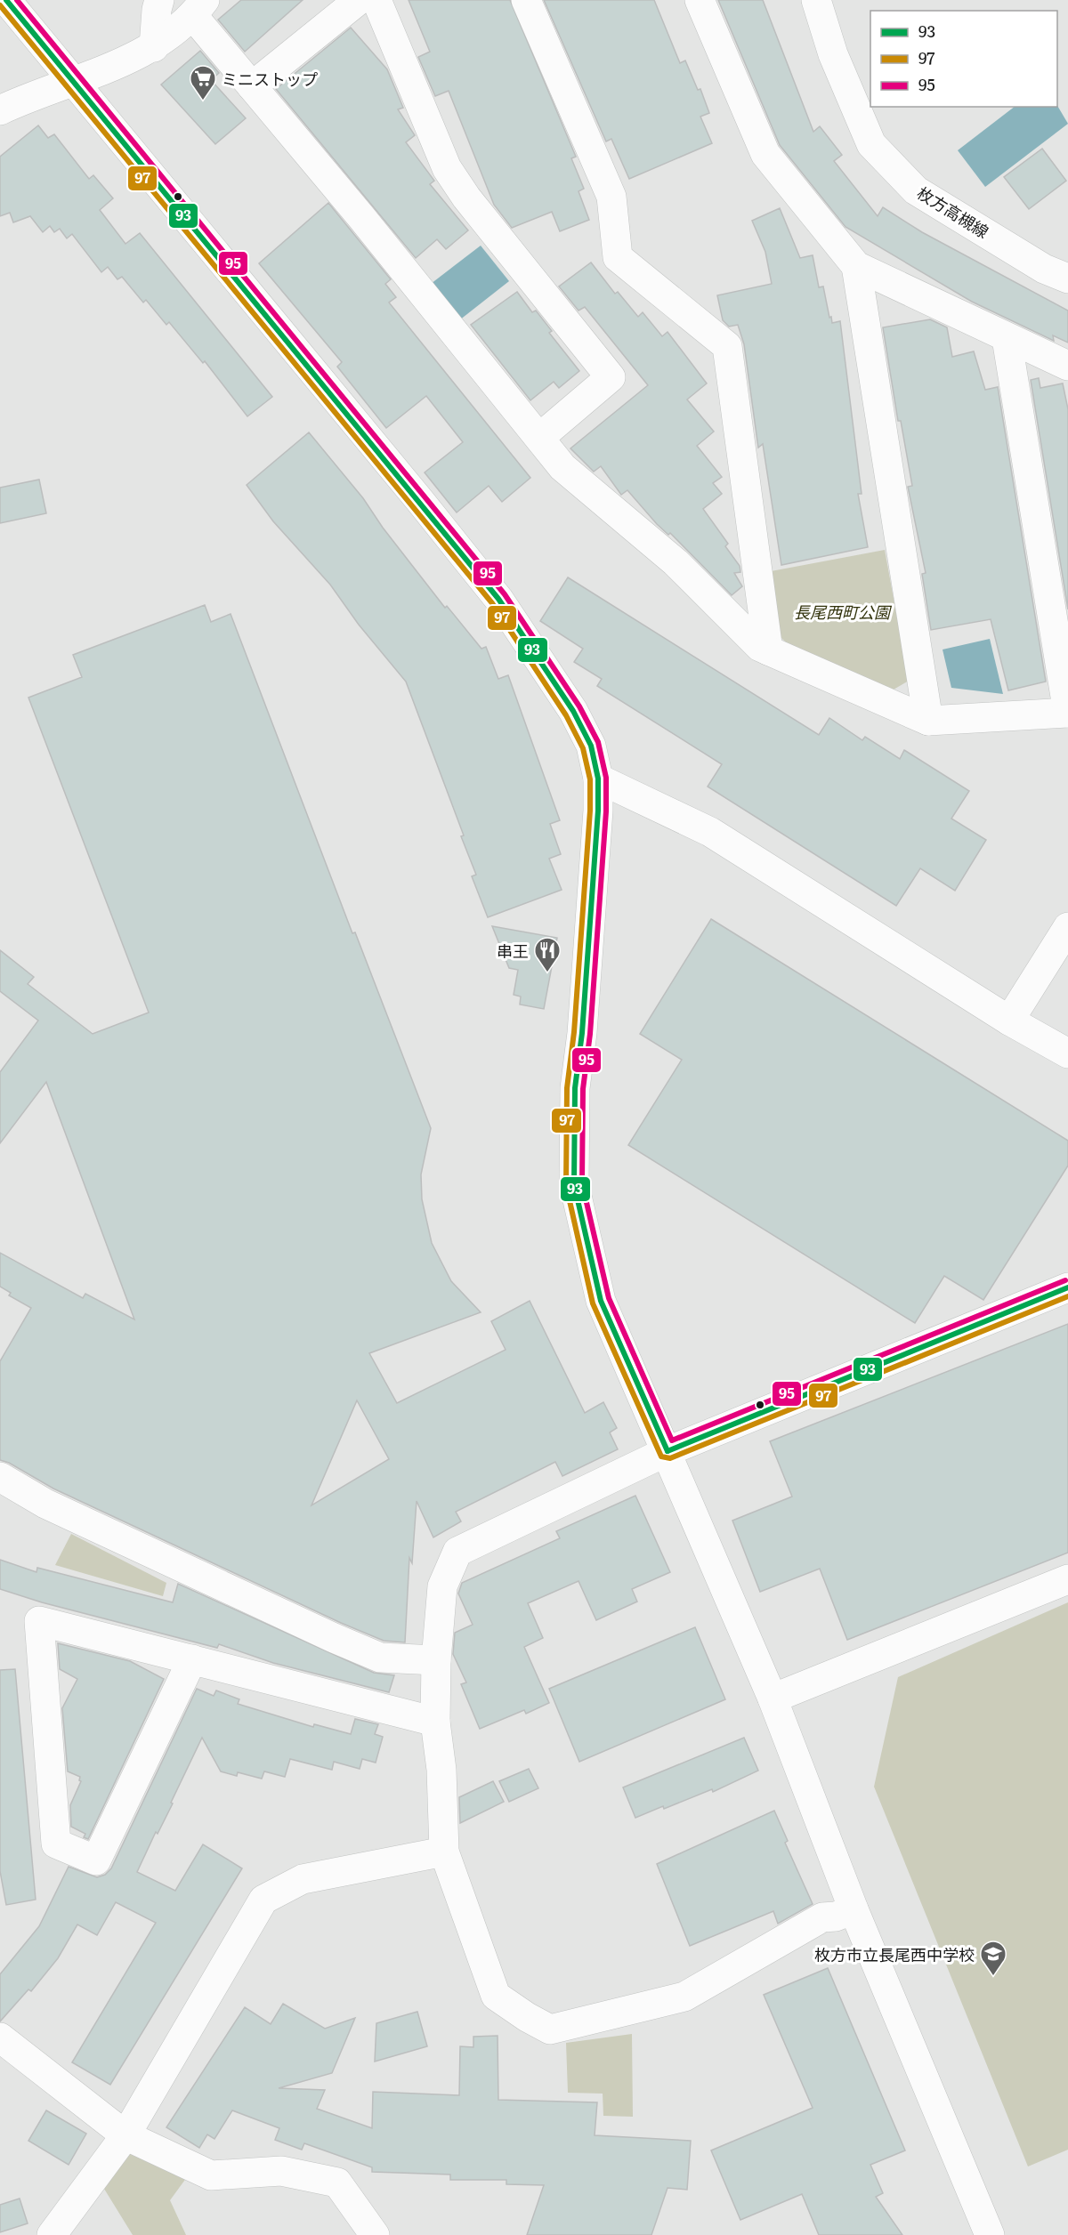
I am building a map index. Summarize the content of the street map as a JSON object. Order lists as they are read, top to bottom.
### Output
{
  "streets": {
    "street": ["枚方高槻線"]
  },
  "parks": ["長尾西町公園"],
  "places": {
    "supermarket": ["ミニストップ"],
    "restaurant": ["串王"],
    "school or university": ["枚方市立長尾西中学校"]
  },
  "lines": ["transit line 93", "transit line 95", "transit line 97"],
  "legend": ["93", "97", "95"]
}
